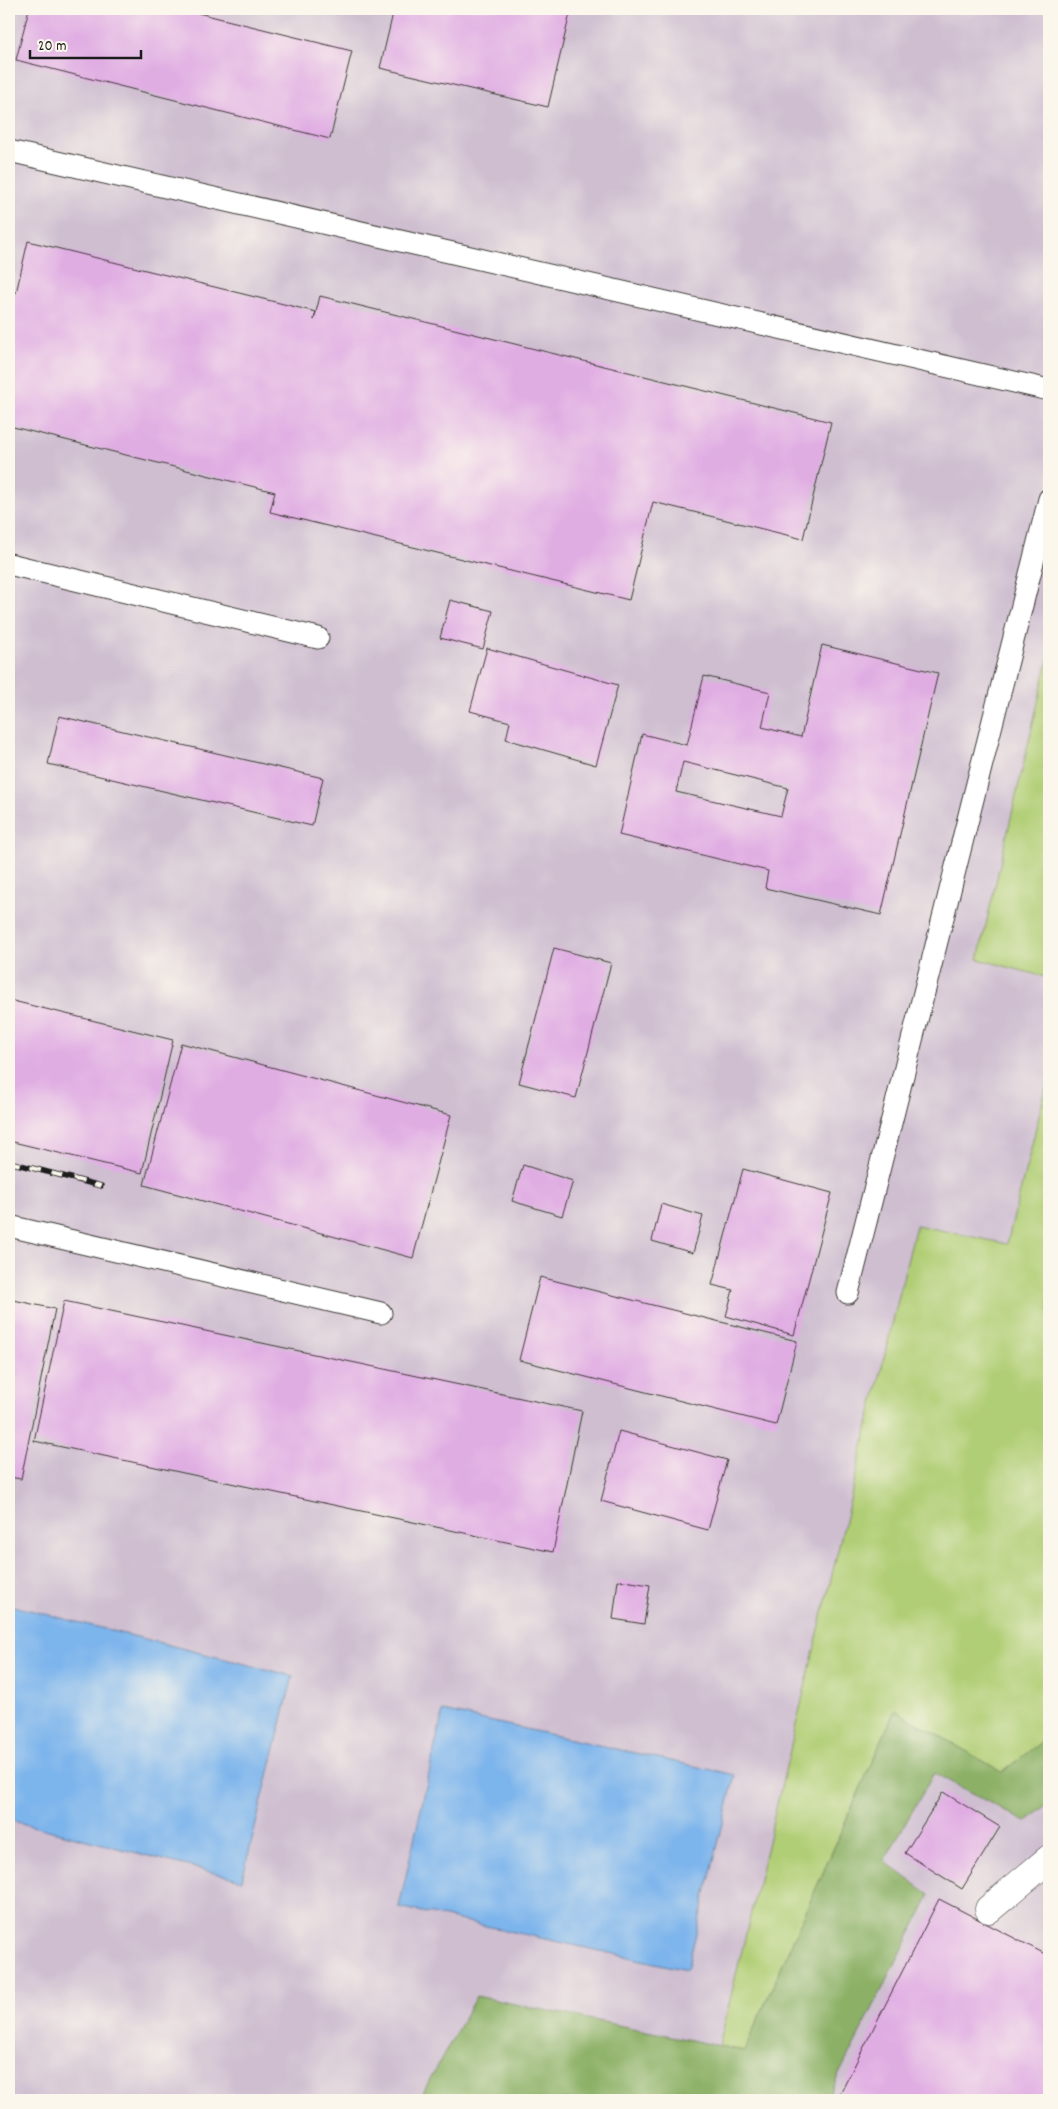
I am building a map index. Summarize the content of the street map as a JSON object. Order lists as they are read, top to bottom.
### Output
{
  "scale_bar": "20 m"
}
